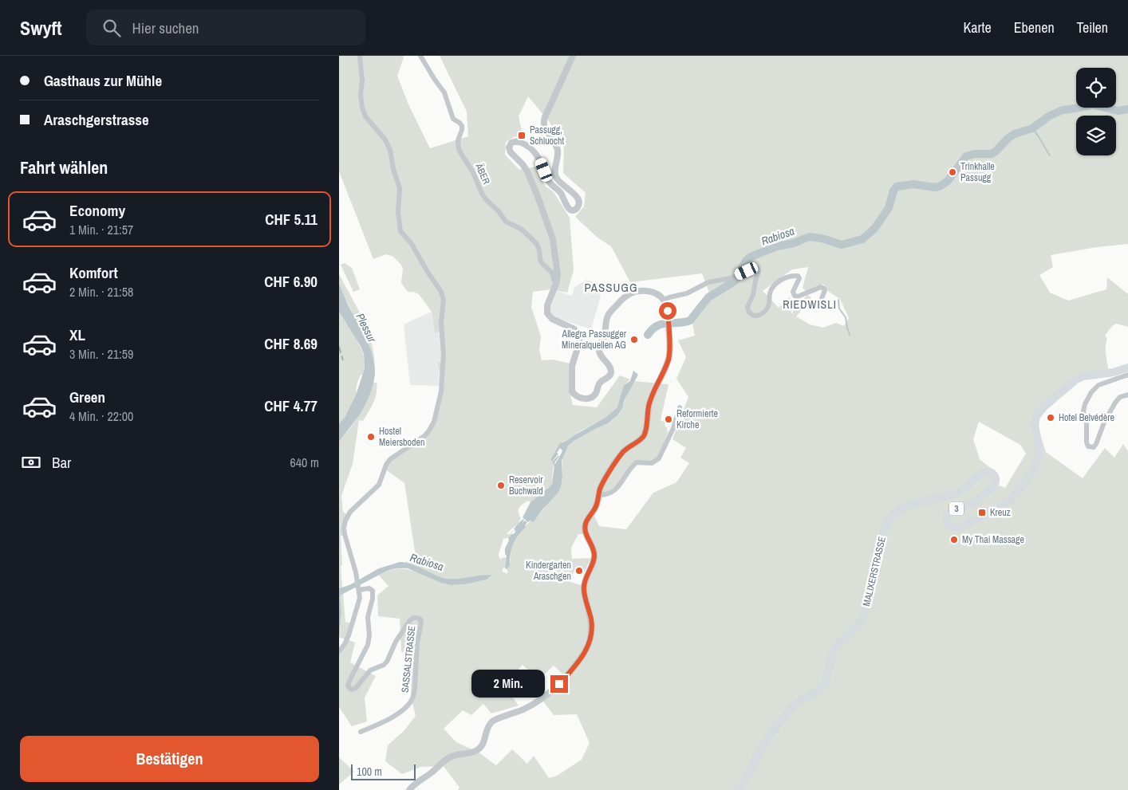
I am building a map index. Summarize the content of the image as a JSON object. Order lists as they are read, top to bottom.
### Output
{
  "streets": {
    "main road": ["3", "MALIXERSTRASSE"],
    "street": ["ÄBER", "SASSALSTRASSE"]
  },
  "districts": ["PASSUGG", "RIEDWISLI"],
  "water": ["Rabiosa", "Plessur"],
  "places": {
    "transit": ["Passugg, Schluocht", "Kreuz"],
    "other": [
      "Trinkhalle Passugg",
      "Allegra Passugger Mineralquellen AG",
      "Hotel Belvédère",
      "Reformierte Kirche",
      "Hostel Meiersboden",
      "Reservoir Buchwald",
      "My Thai Massage",
      "Kindergarten Araschgen"
    ]
  },
  "scale_bar": "100 m",
  "page": {
    "header": "Swyft",
    "search": "Hier suchen",
    "nav": ["Karte", "Ebenen", "Teilen"],
    "banner": ["Gasthaus zur Mühle", "Araschgerstrasse"],
    "heading": "Fahrt wählen",
    "list": [
      {
        "name": "Economy",
        "note": "1 Min. · 21:57",
        "value": "CHF 5.11"
      },
      {
        "name": "Komfort",
        "note": "2 Min. · 21:58",
        "value": "CHF 6.90"
      },
      {
        "name": "XL",
        "note": "3 Min. · 21:59",
        "value": "CHF 8.69"
      },
      {
        "name": "Green",
        "note": "4 Min. · 22:00",
        "value": "CHF 4.77"
      }
    ],
    "pay": ["Bar", "640 m"],
    "bubble": "2 Min.",
    "buttons": "Bestätigen",
    "scale": "100 m"
  }
}
